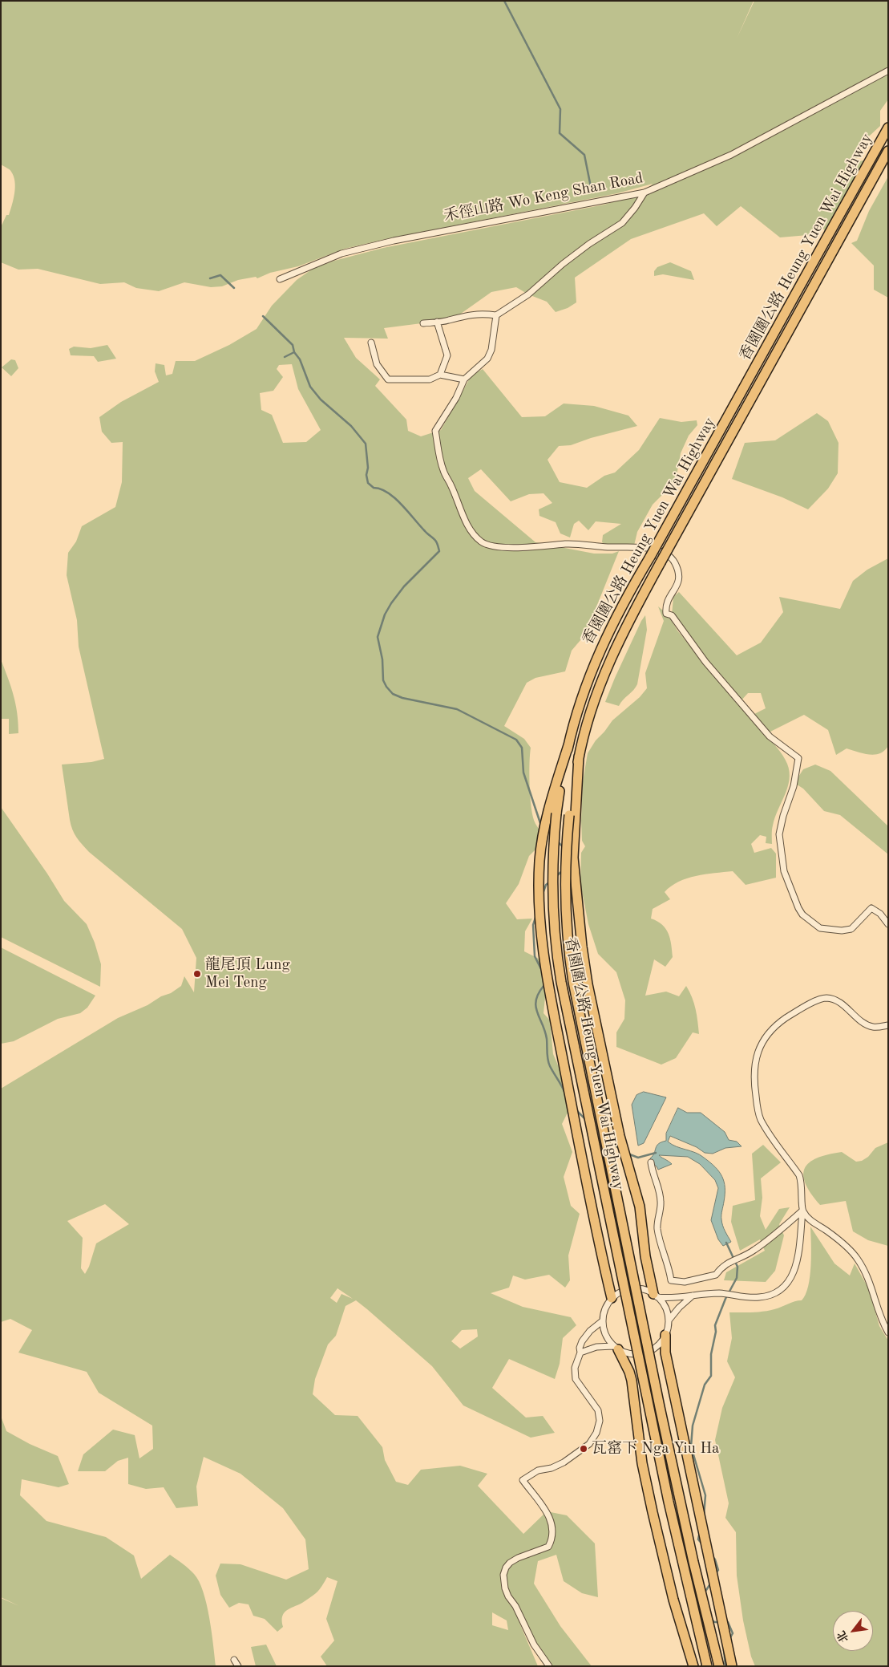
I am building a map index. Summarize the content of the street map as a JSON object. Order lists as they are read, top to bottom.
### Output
{
  "streets": {
    "highway": ["香園圍公路 Heung Yuen Wai Highway"],
    "street": ["禾徑山路 Wo Keng Shan Road"]
  },
  "places": ["龍尾頂 Lung Mei Teng", "瓦窰下 Nga Yiu Ha"],
  "north": "bottom left"
}
